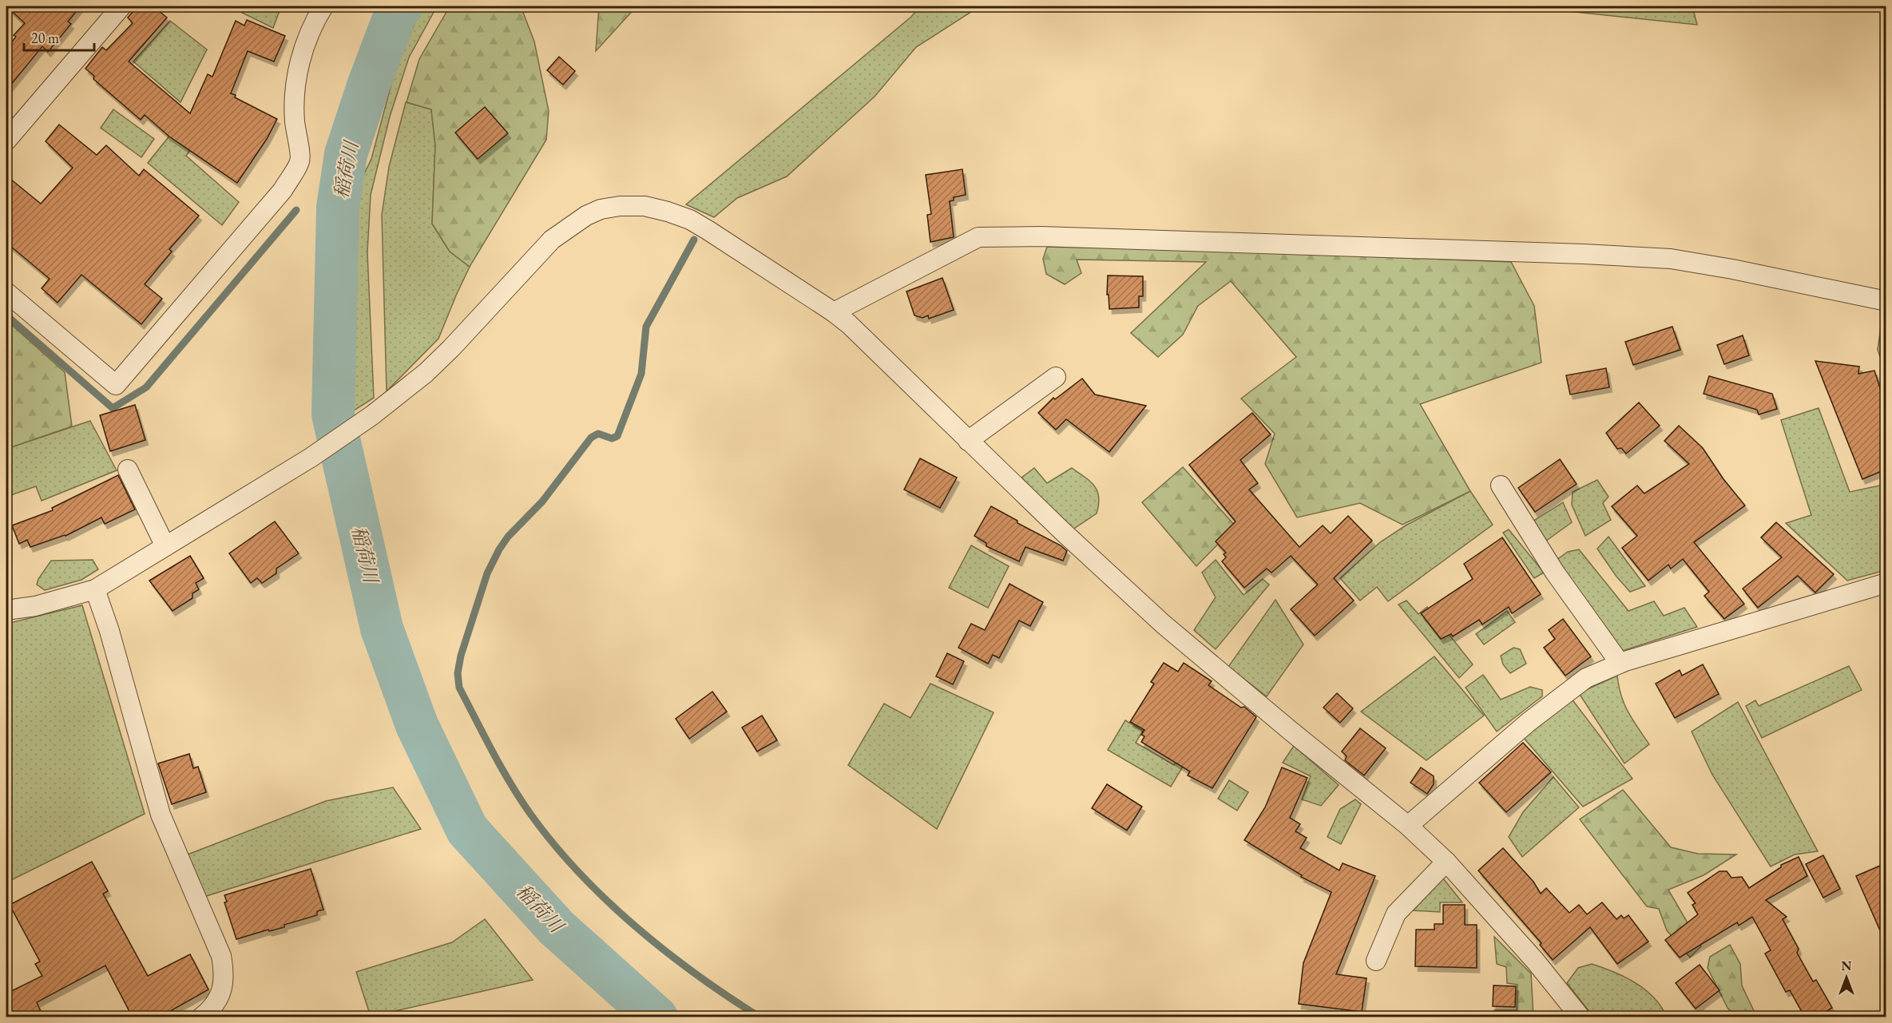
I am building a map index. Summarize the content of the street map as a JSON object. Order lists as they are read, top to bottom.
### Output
{
  "water": ["稲荷川"],
  "scale_bar": "20 m",
  "north": "top"
}
